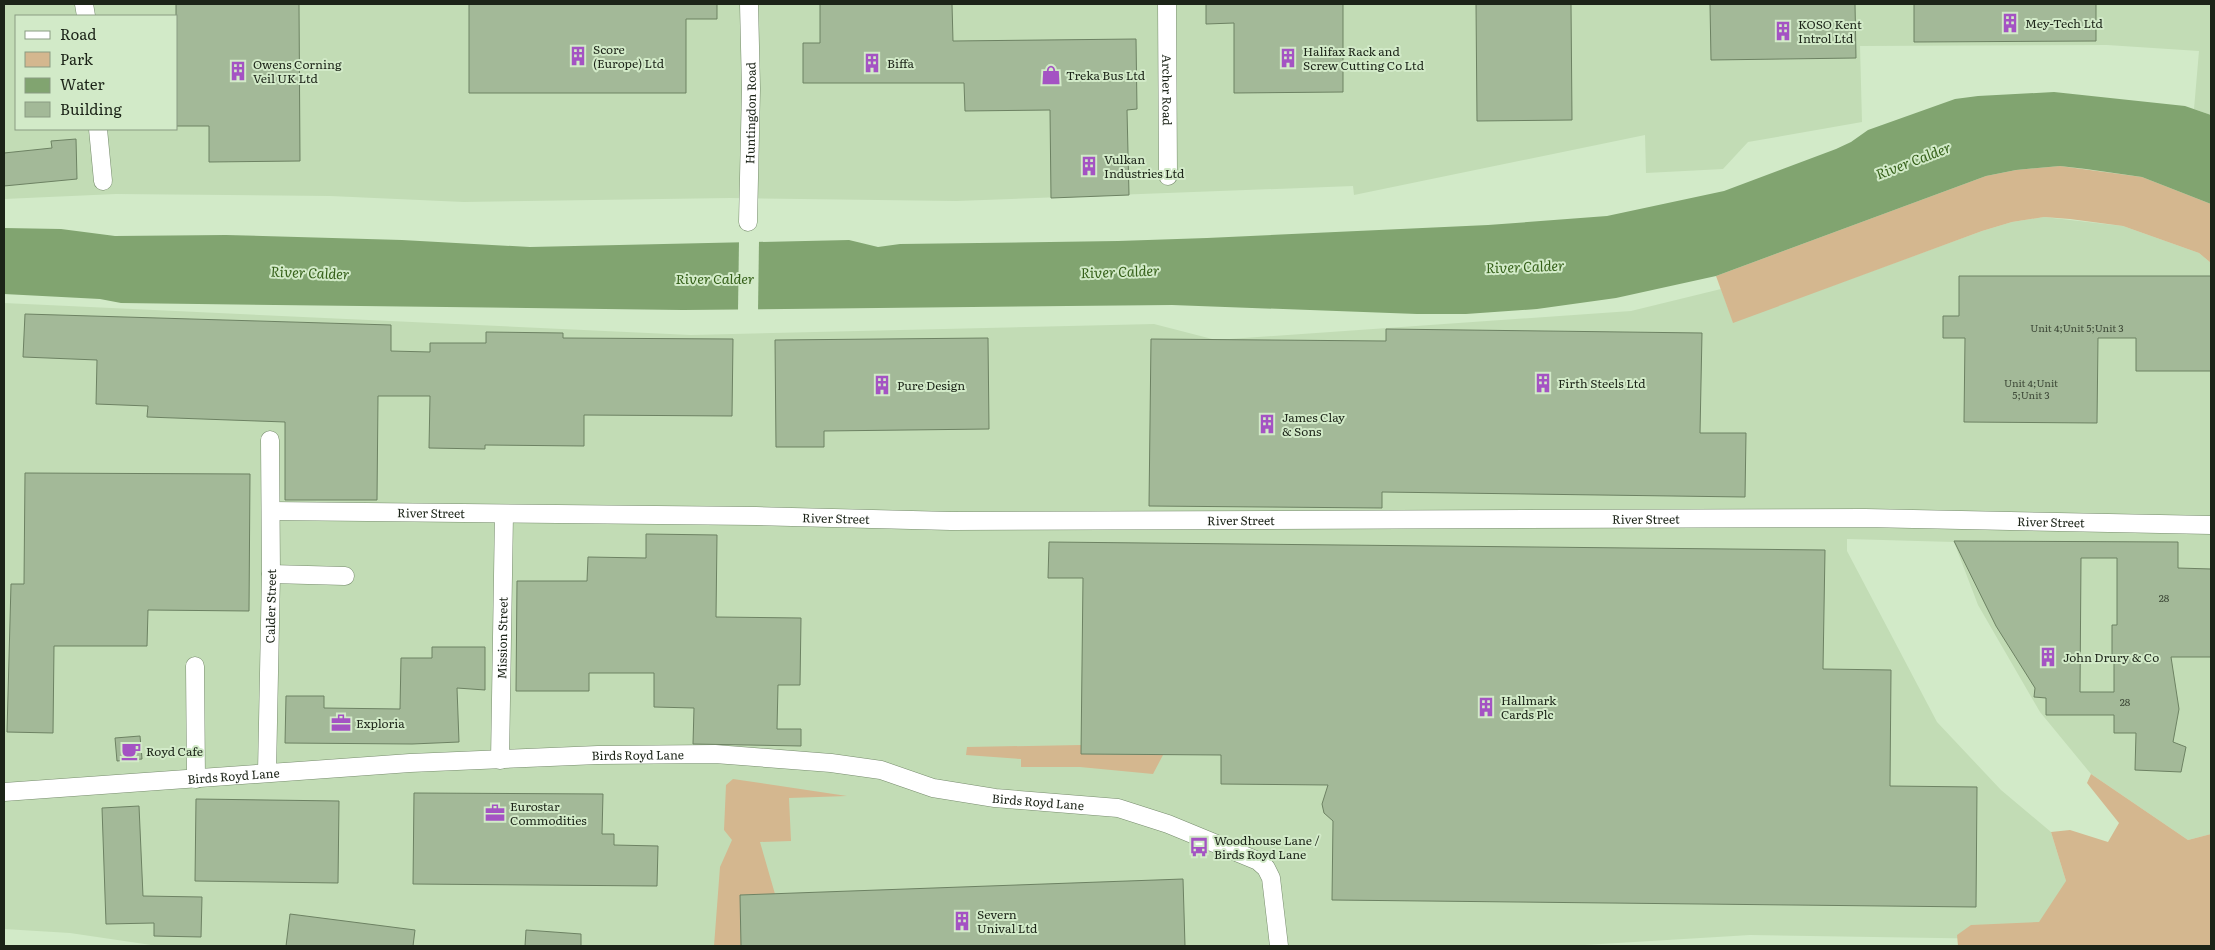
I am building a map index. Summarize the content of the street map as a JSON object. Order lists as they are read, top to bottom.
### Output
{
  "streets": {
    "street": [
      "Archer Road",
      "Huntingdon Road",
      "River Street",
      "Calder Street",
      "Mission Street",
      "Birds Royd Lane"
    ]
  },
  "crossings": [
    ["River Street", "Calder Street"],
    ["River Street", "Mission Street"],
    ["Calder Street", "Birds Royd Lane"],
    ["Mission Street", "Birds Royd Lane"]
  ],
  "water": ["River Calder"],
  "places": {
    "building": [
      "Mey-Tech Ltd",
      "KOSO Kent Introl Ltd",
      "Score (Europe) Ltd",
      "Halifax Rack and Screw Cutting Co Ltd",
      "Biffa",
      "Owens Corning Veil UK Ltd",
      "Vulkan Industries Ltd",
      "Firth Steels Ltd",
      "Pure Design",
      "James Clay & Sons",
      "John Drury & Co",
      "Hallmark Cards Plc",
      "Severn Unival Ltd"
    ],
    "shop": ["Treka Bus Ltd"],
    "office": ["Exploria", "Eurostar Commodities"],
    "cafe": ["Royd Cafe"],
    "bus stop": ["Woodhouse Lane / Birds Royd Lane"]
  },
  "house_numbers": [
    "Unit 4;Unit 5;Unit 3",
    "Unit 4;Unit 5;Unit 3",
    "28",
    "28"
  ],
  "legend": [
    "Road",
    "Park",
    "Water",
    "Building"
  ]
}
